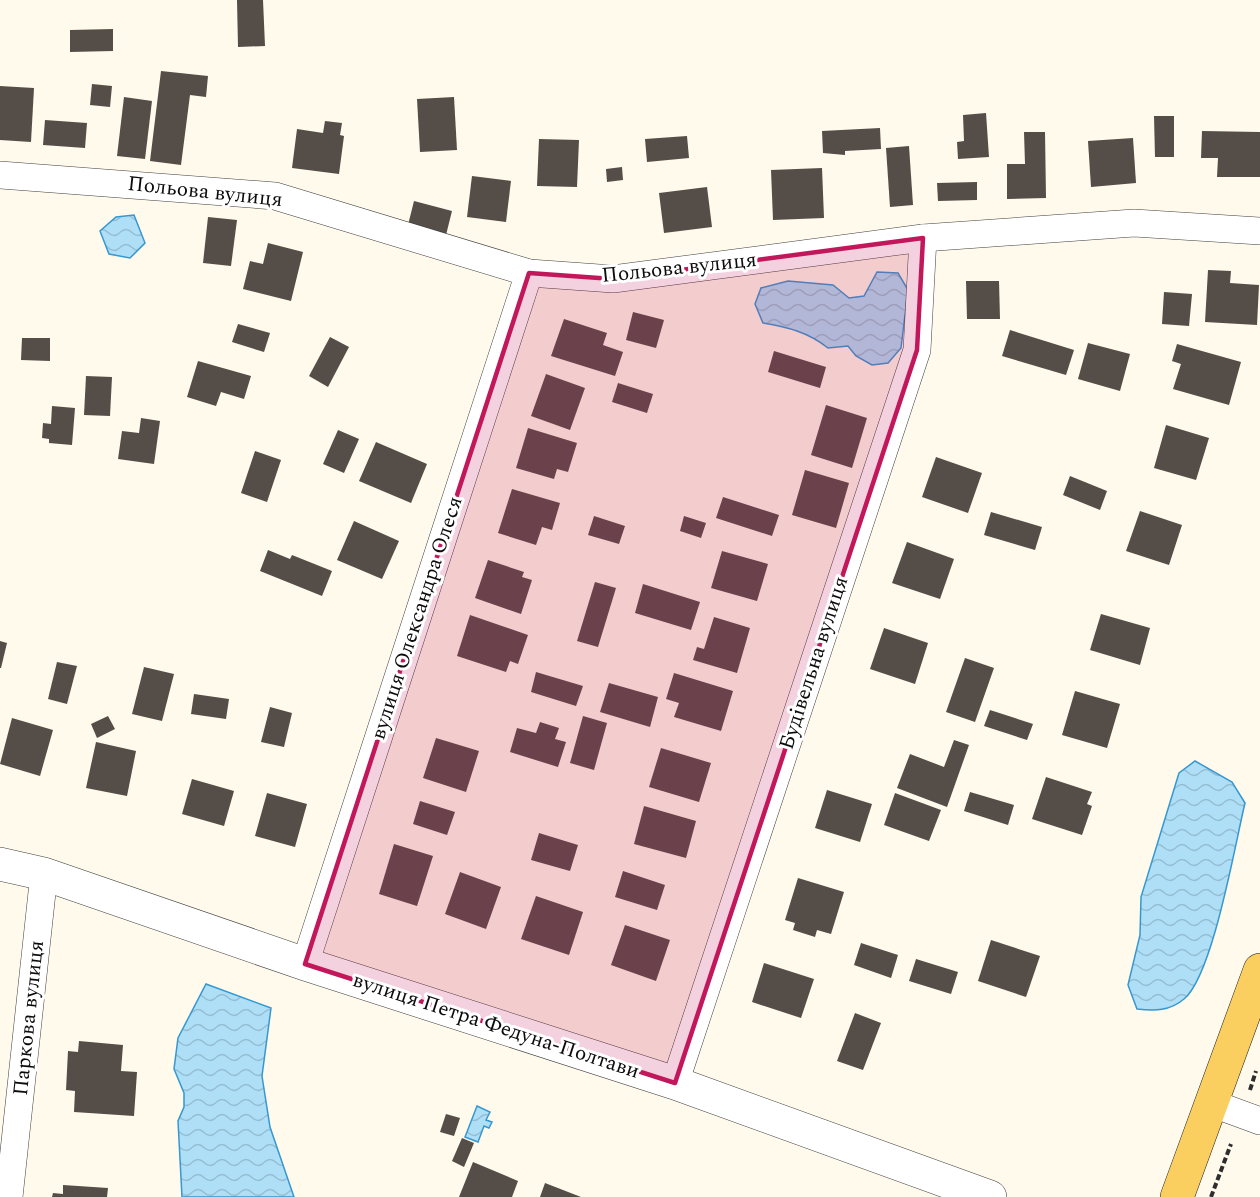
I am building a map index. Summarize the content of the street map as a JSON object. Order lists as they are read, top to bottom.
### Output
{
  "streets": {
    "street": [
      "Польова вулиця",
      "вулиця Олександра Олеся",
      "Будівельна вулиця",
      "Паркова вулиця",
      "вулиця Петра Федуна-Полтави"
    ]
  },
  "crossings": [
    ["Польова вулиця", "вулиця Олександра Олеся"],
    ["Польова вулиця", "Будівельна вулиця"],
    ["вулиця Олександра Олеся", "вулиця Петра Федуна-Полтави"],
    ["Будівельна вулиця", "вулиця Петра Федуна-Полтави"],
    ["Паркова вулиця", "вулиця Петра Федуна-Полтави"]
  ]
}
